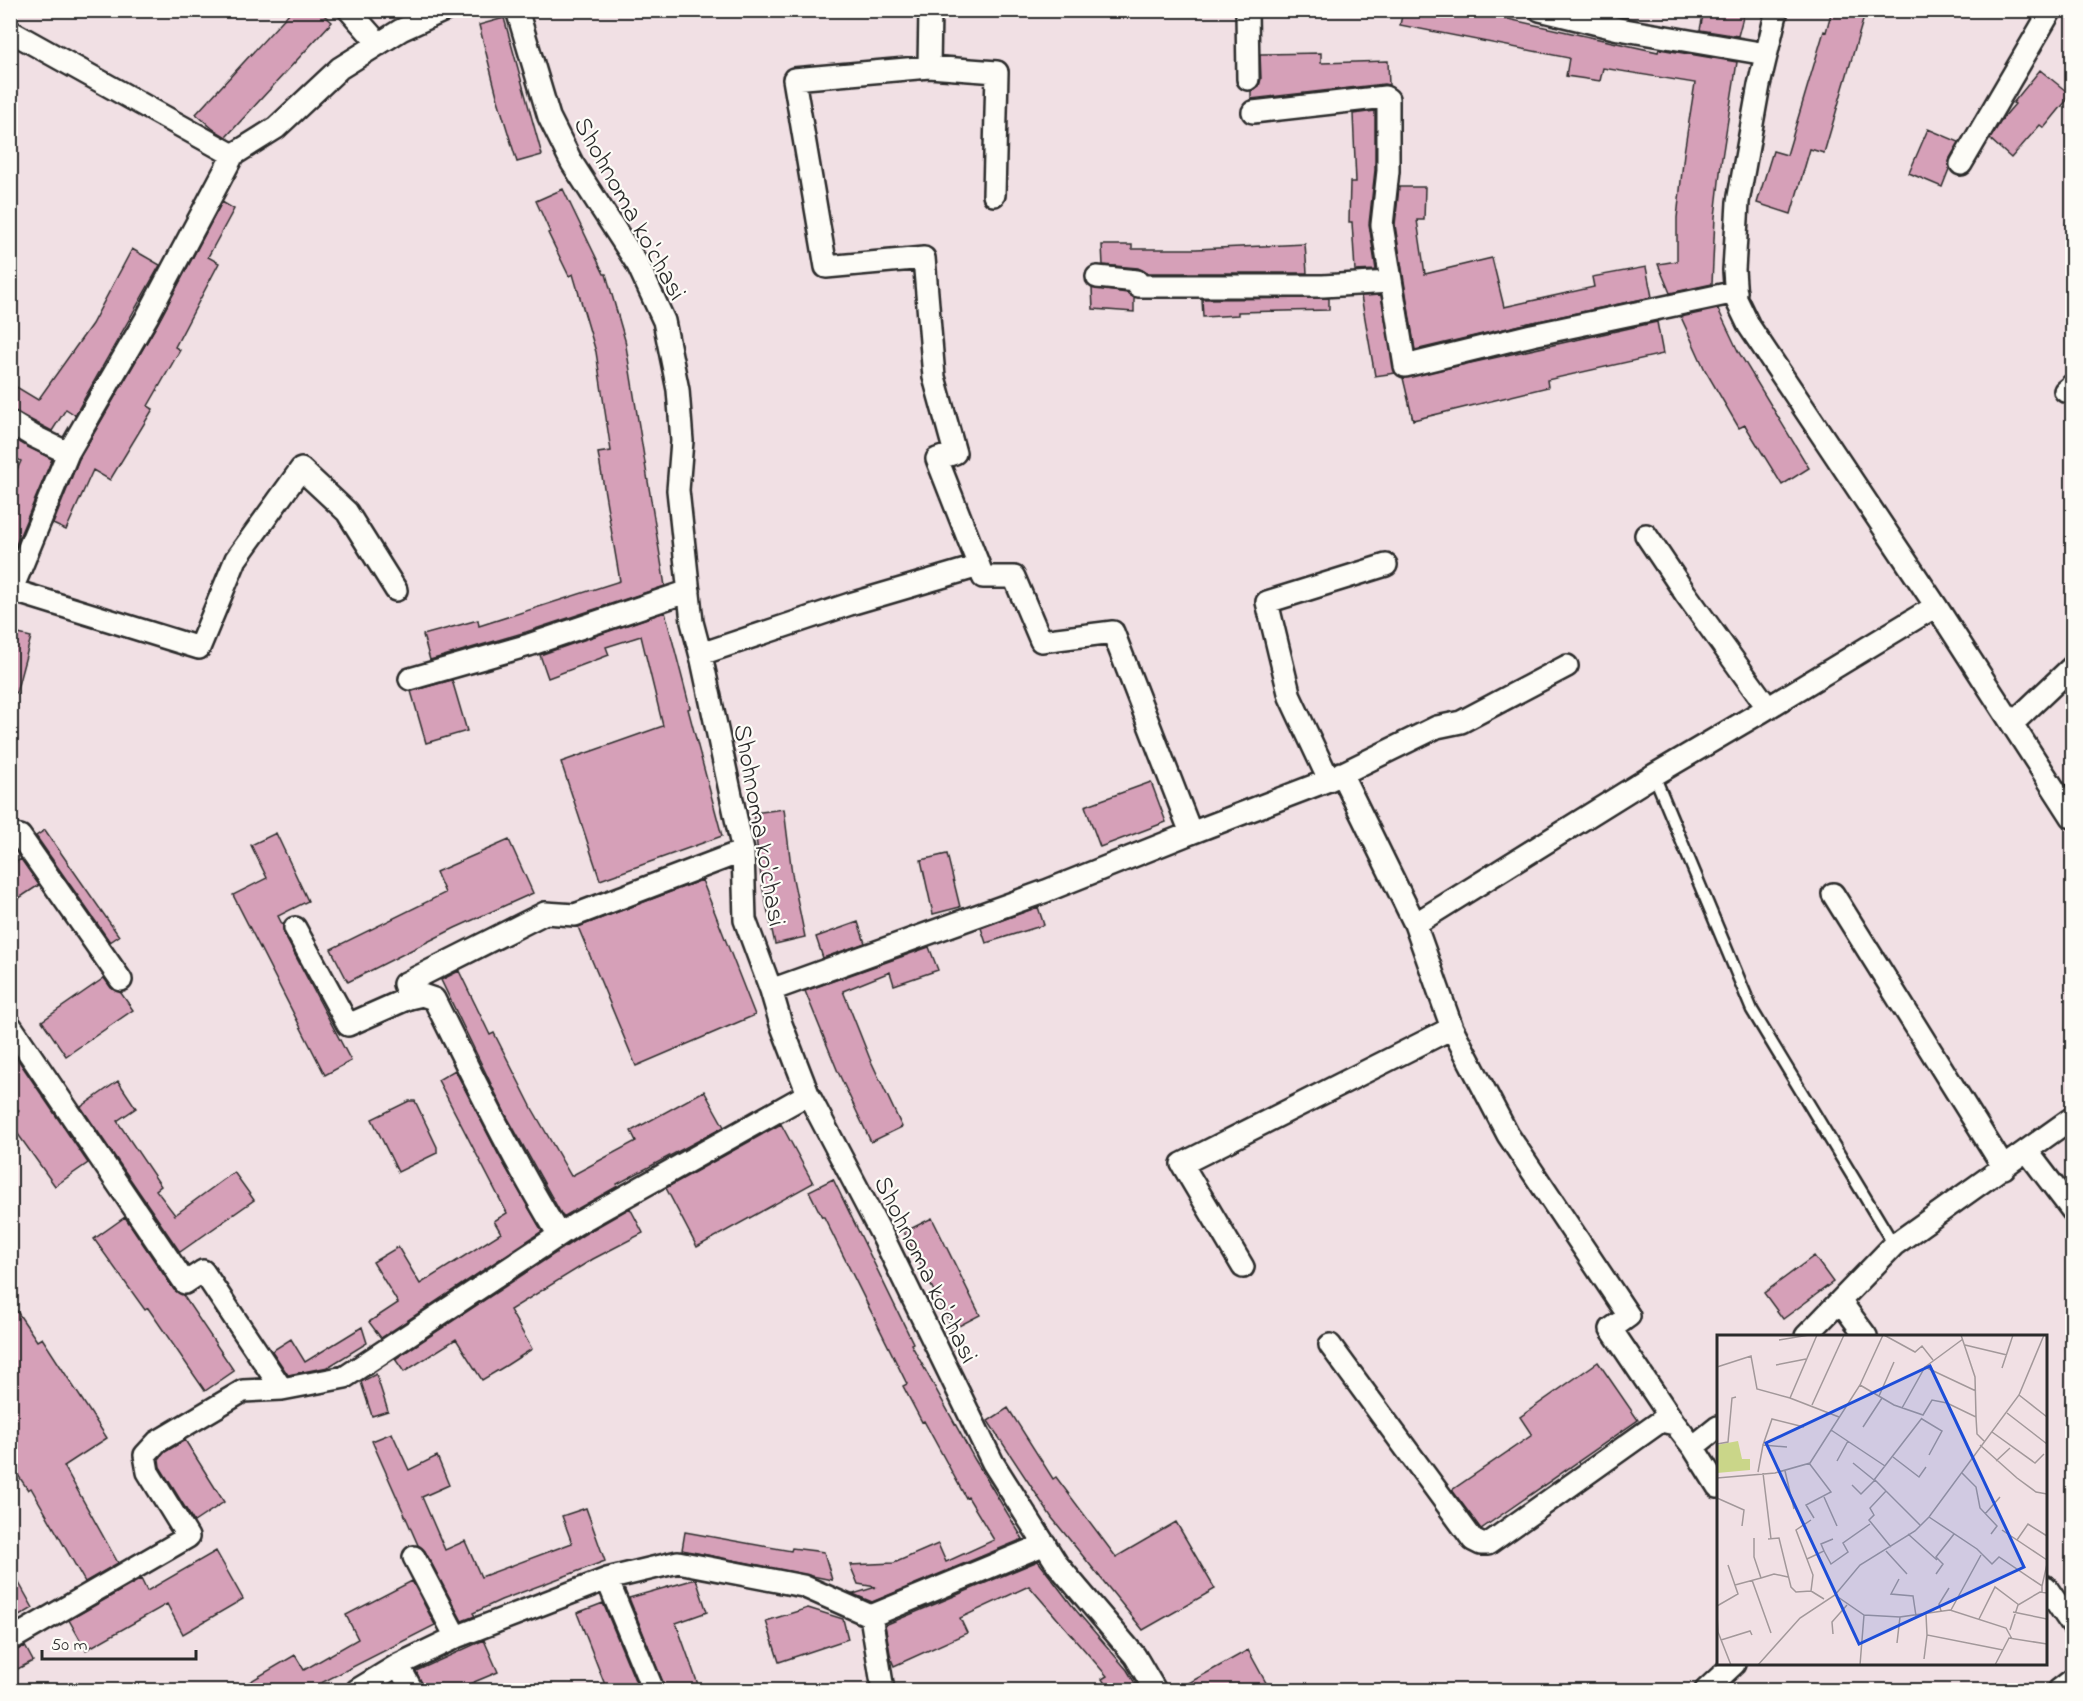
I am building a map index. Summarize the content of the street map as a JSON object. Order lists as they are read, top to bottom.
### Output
{
  "streets": {
    "street": ["Shohnoma ko'chasi"]
  },
  "scale_bar": "50 m"
}
